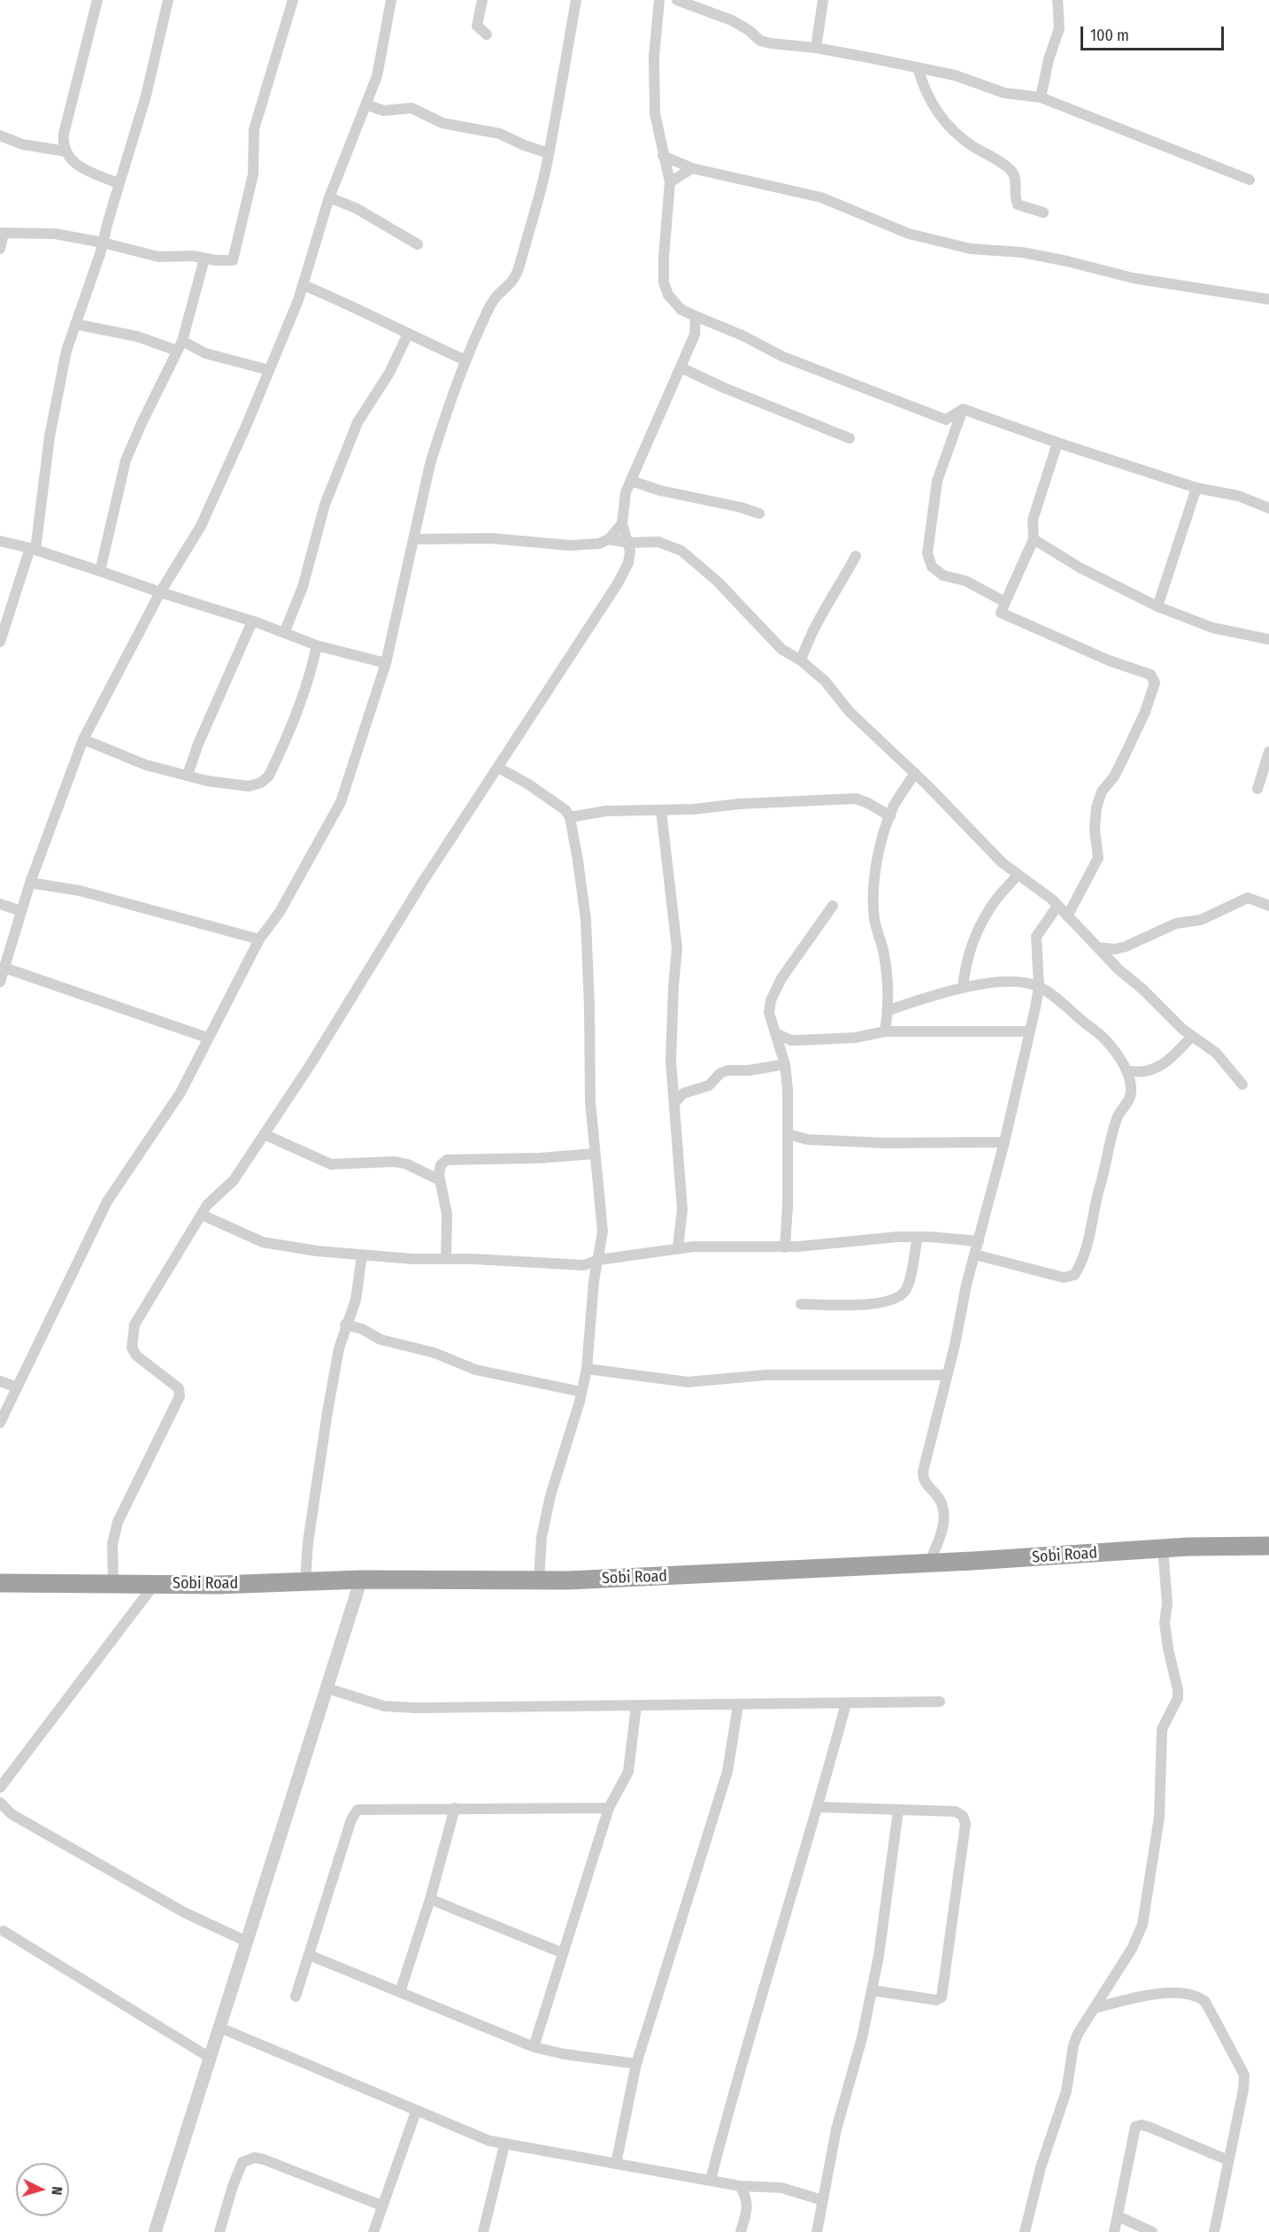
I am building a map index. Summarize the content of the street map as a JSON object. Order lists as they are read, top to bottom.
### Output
{
  "streets": {
    "highway": ["Sobi Road"]
  },
  "scale_bar": "100 m",
  "north": "right"
}
